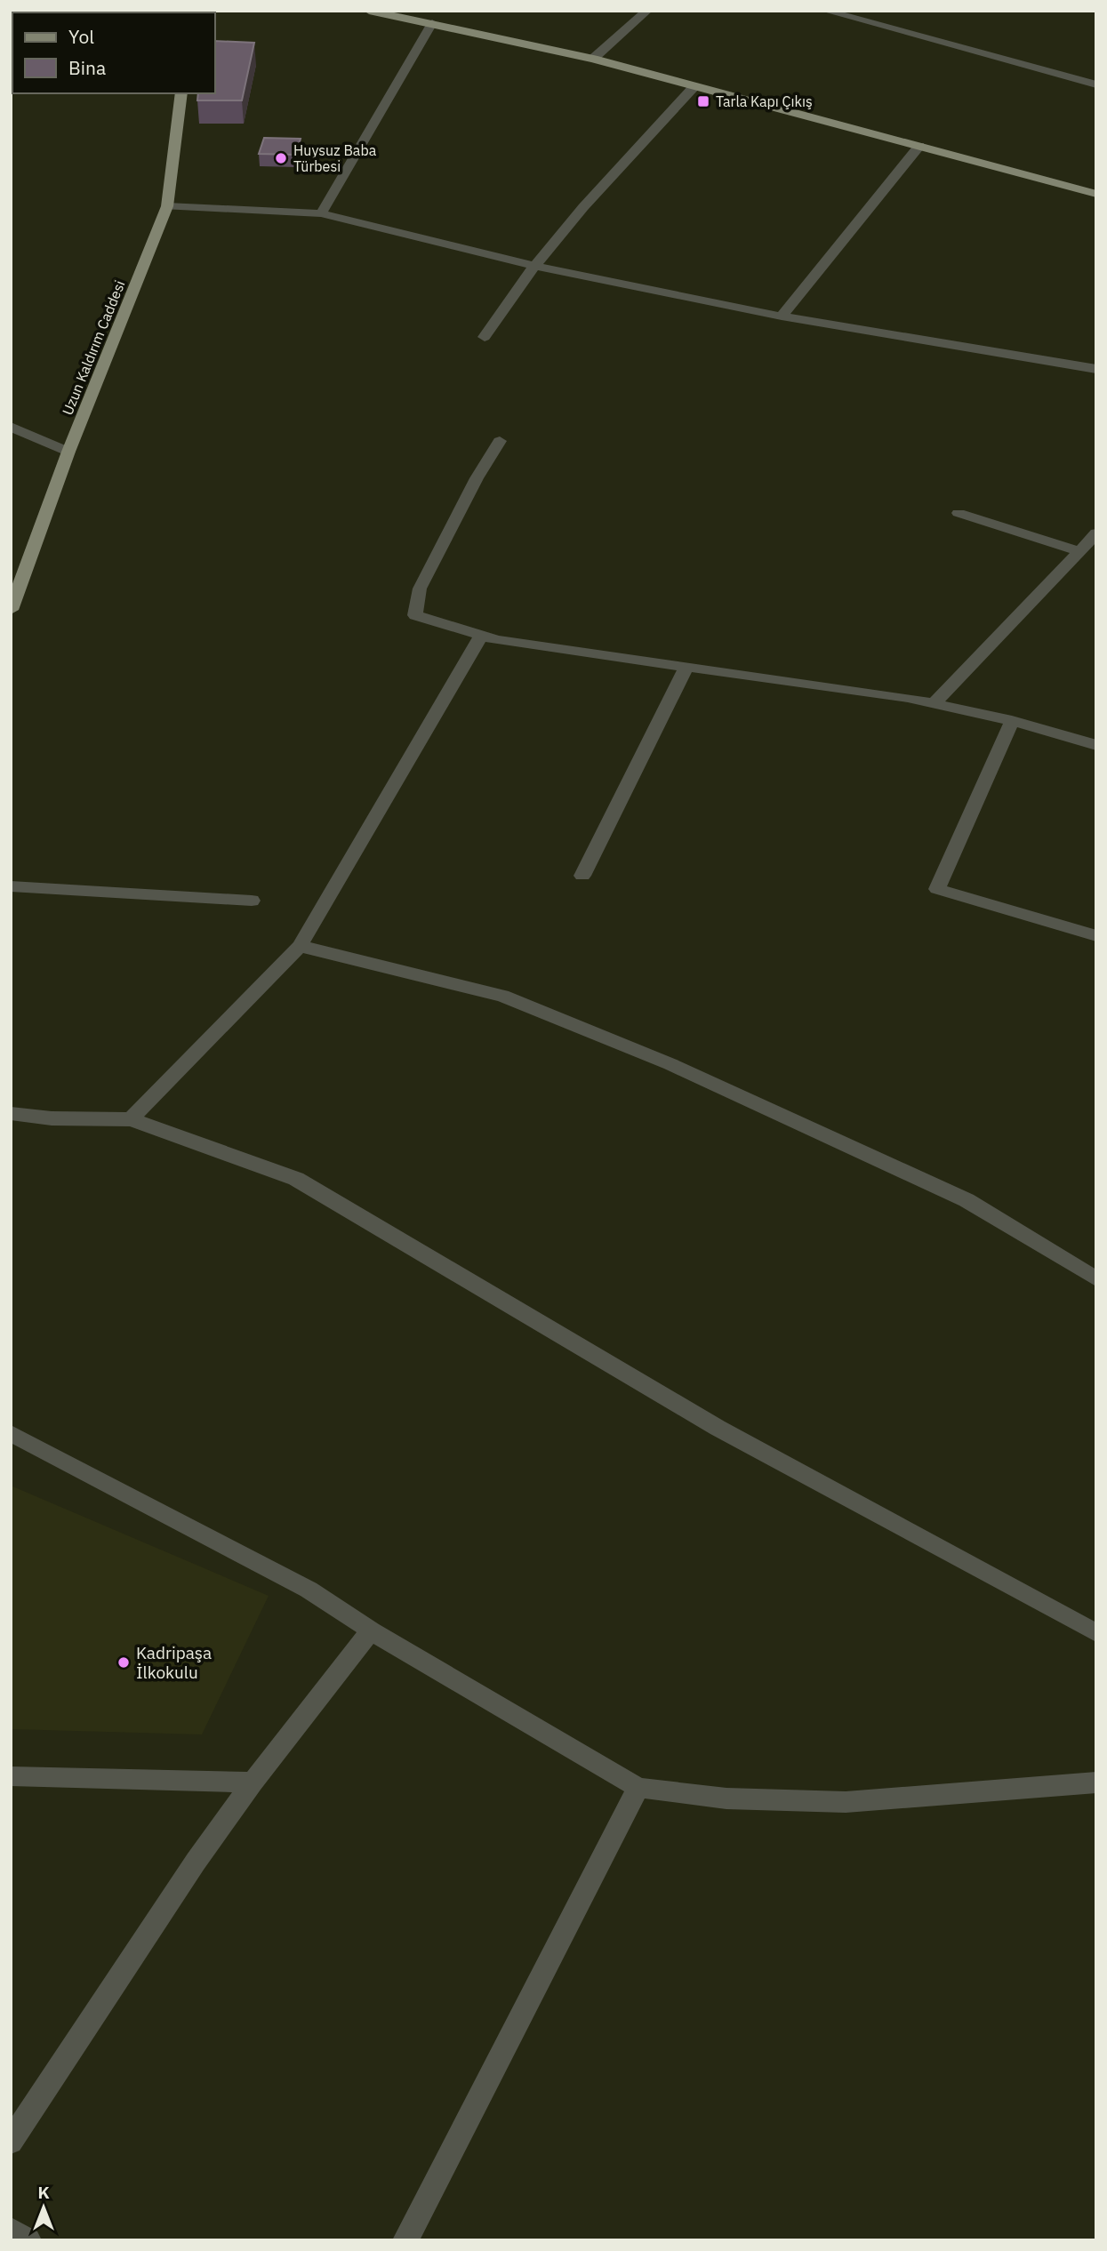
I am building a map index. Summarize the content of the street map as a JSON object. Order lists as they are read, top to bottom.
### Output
{
  "streets": {
    "main road": ["Uzun Kaldırım Caddesi"]
  },
  "places": {
    "transit": ["Tarla Kapı Çıkış"],
    "other": ["Huysuz Baba Türbesi", "Kadripaşa İlkokulu"]
  },
  "legend": ["Yol", "Bina"],
  "north": "top"
}
